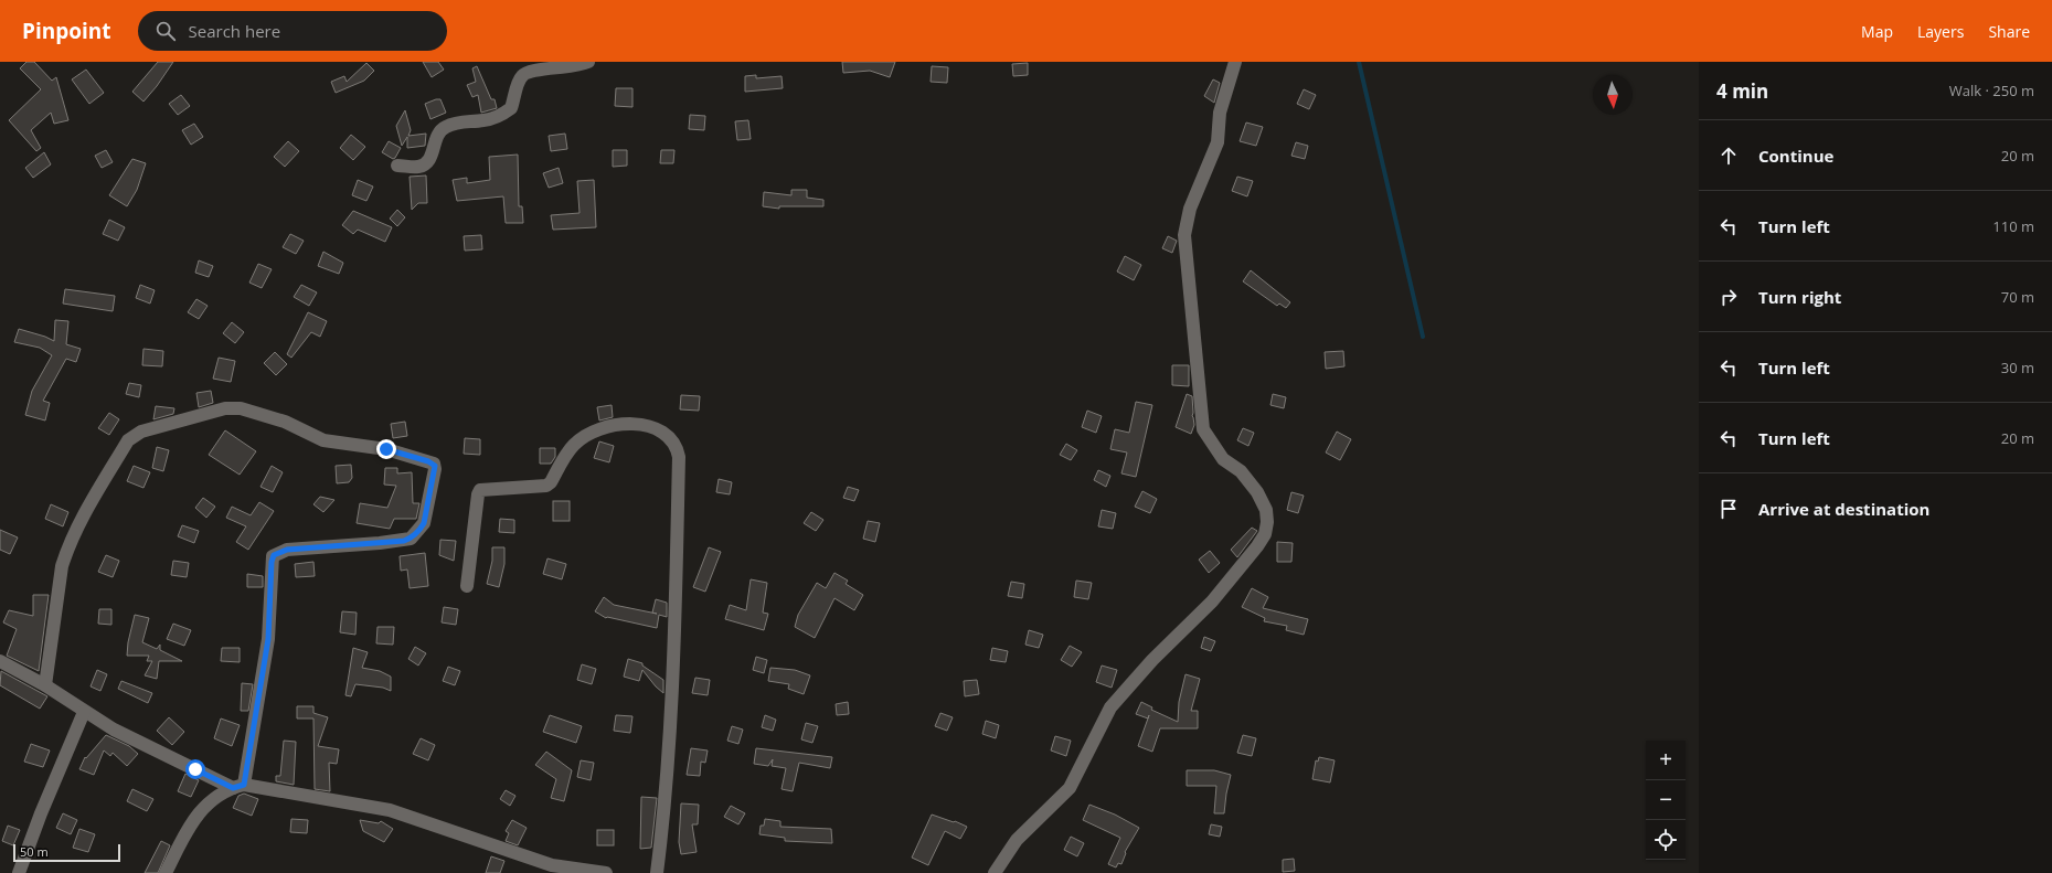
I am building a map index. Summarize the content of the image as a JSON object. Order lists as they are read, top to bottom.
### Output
{
  "scale_bar": "50 m",
  "north": "bottom",
  "page": {
    "header": "Pinpoint",
    "search": "Search here",
    "nav": ["Map", "Layers", "Share"],
    "heading": ["4 min", "Walk · 250 m"],
    "list": [
      ["Continue", "20 m"],
      ["Turn left", "110 m"],
      ["Turn right", "70 m"],
      ["Turn left", "30 m"],
      ["Turn left", "20 m"],
      "Arrive at destination"
    ],
    "map_buttons": ["+", "−"],
    "scale": "50 m"
  }
}
